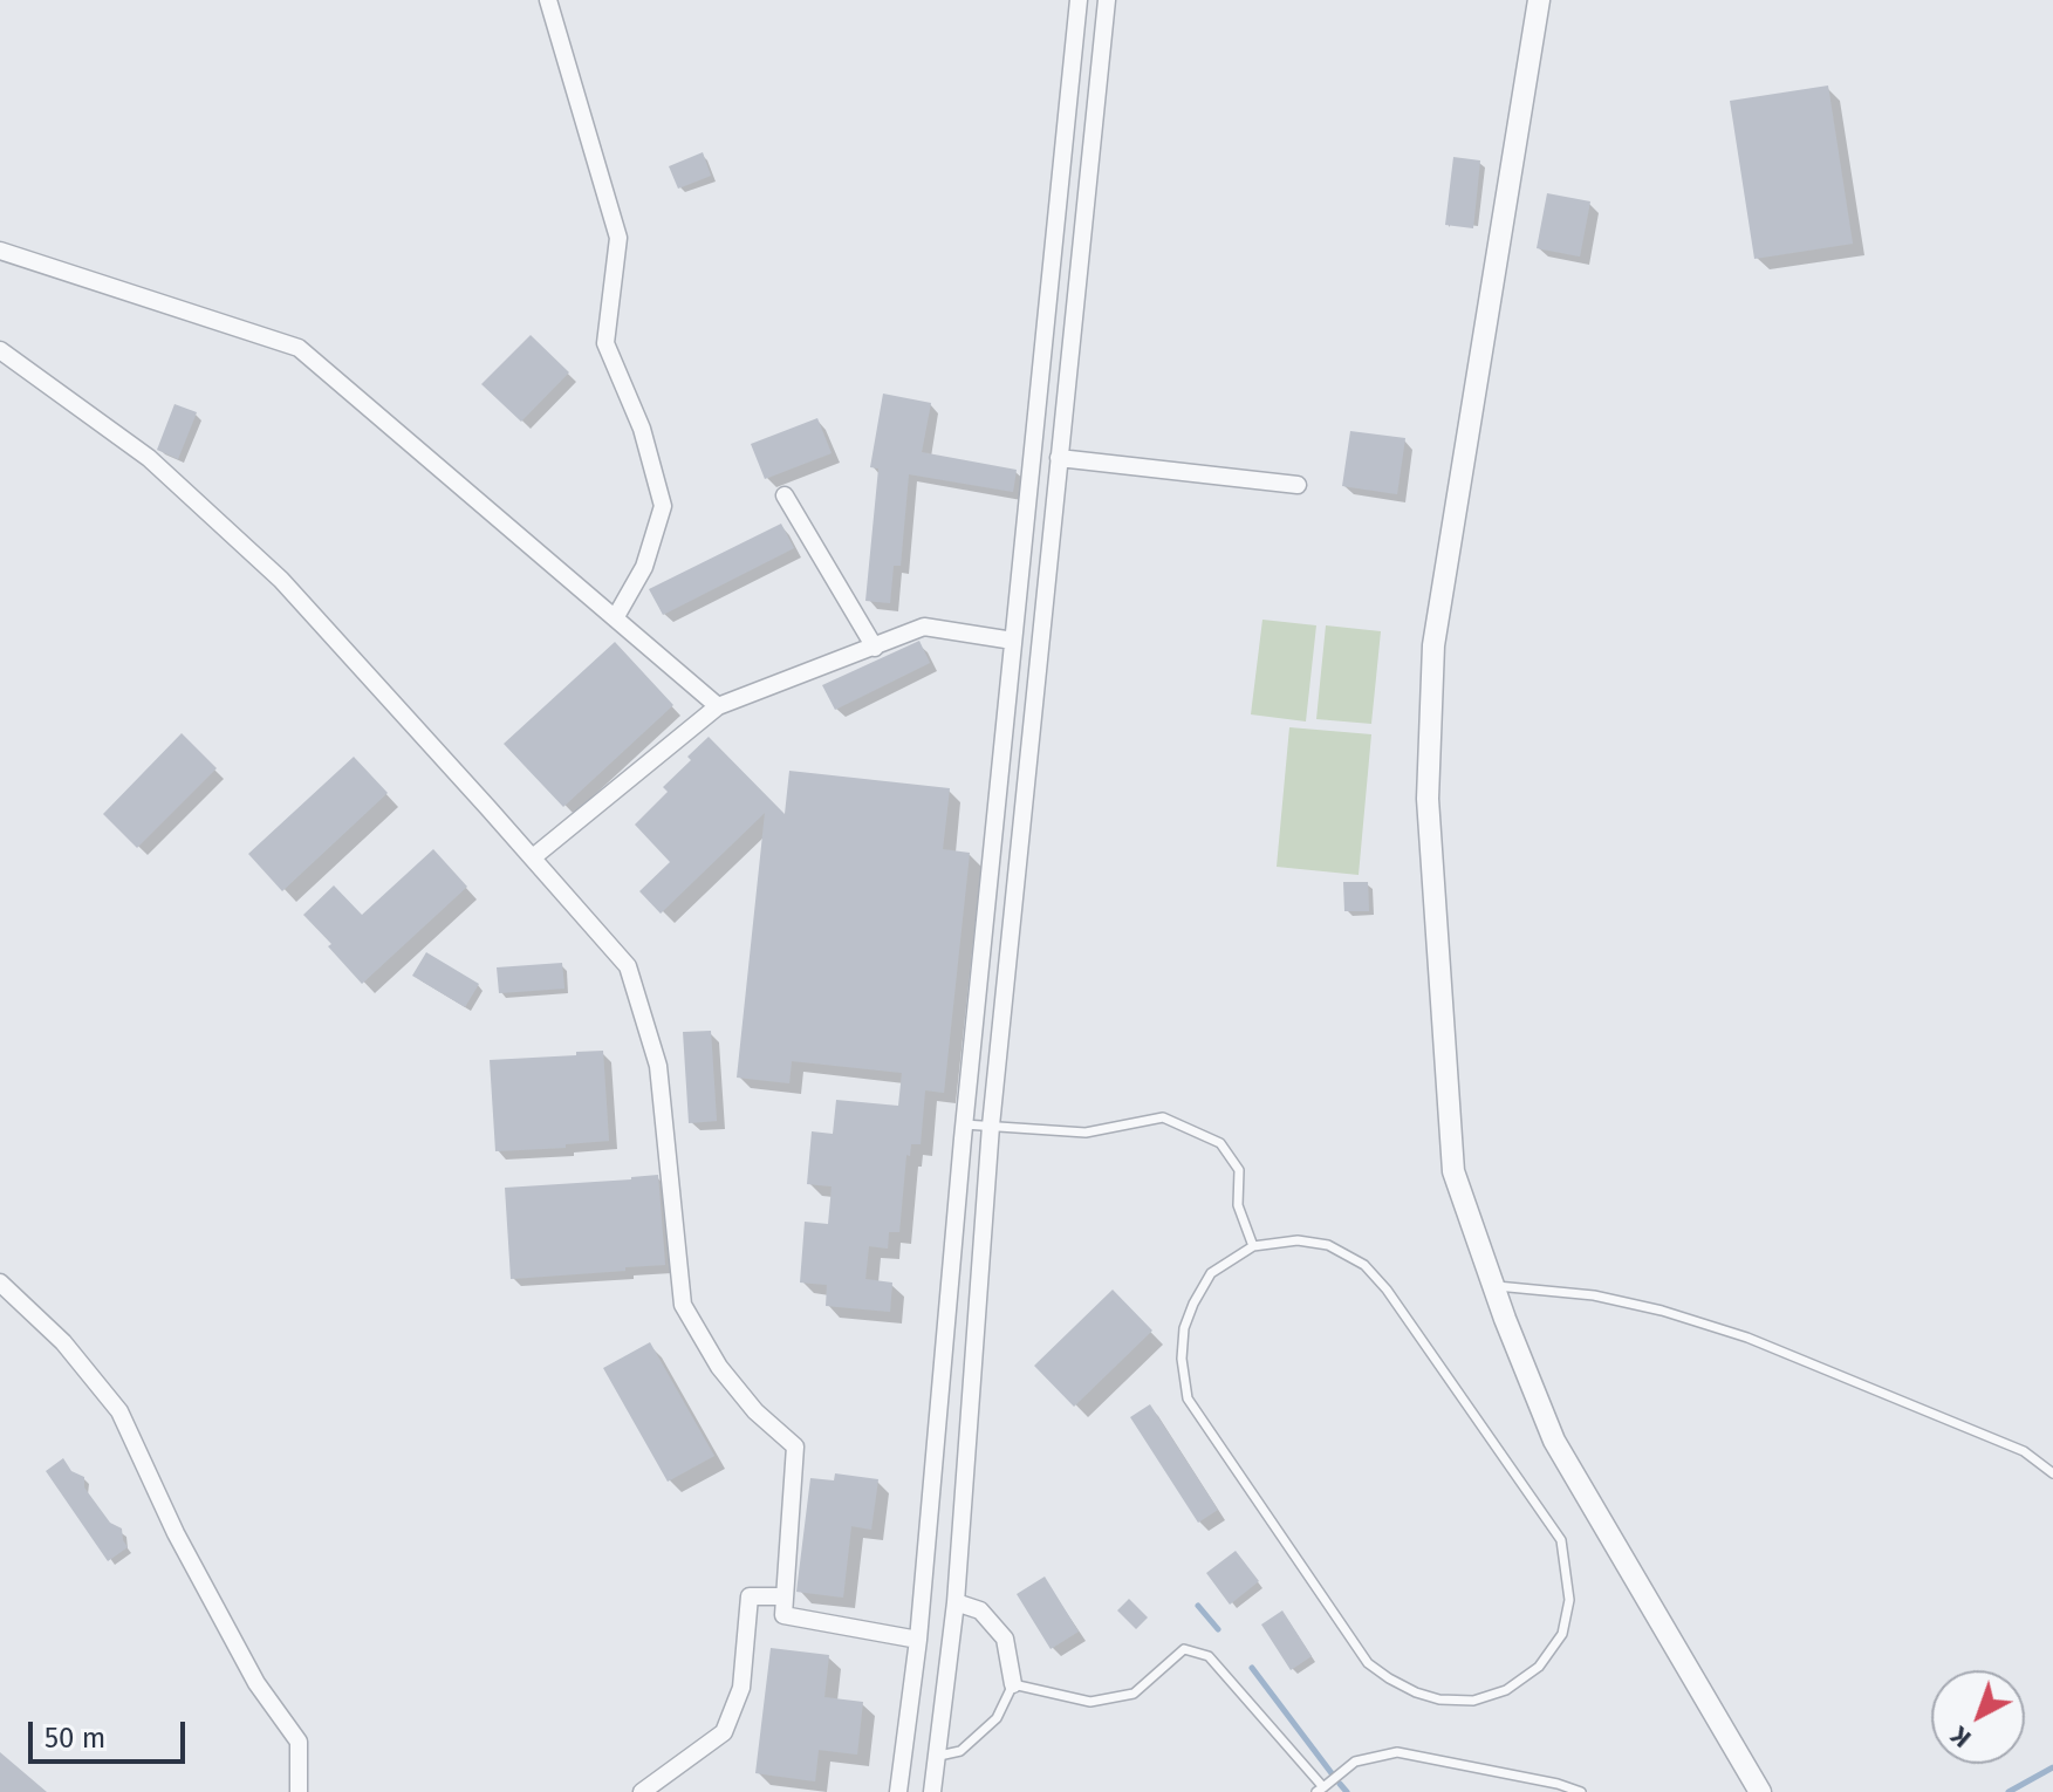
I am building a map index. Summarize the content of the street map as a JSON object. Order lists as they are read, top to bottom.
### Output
{
  "scale_bar": "50 m",
  "north": "bottom left"
}
